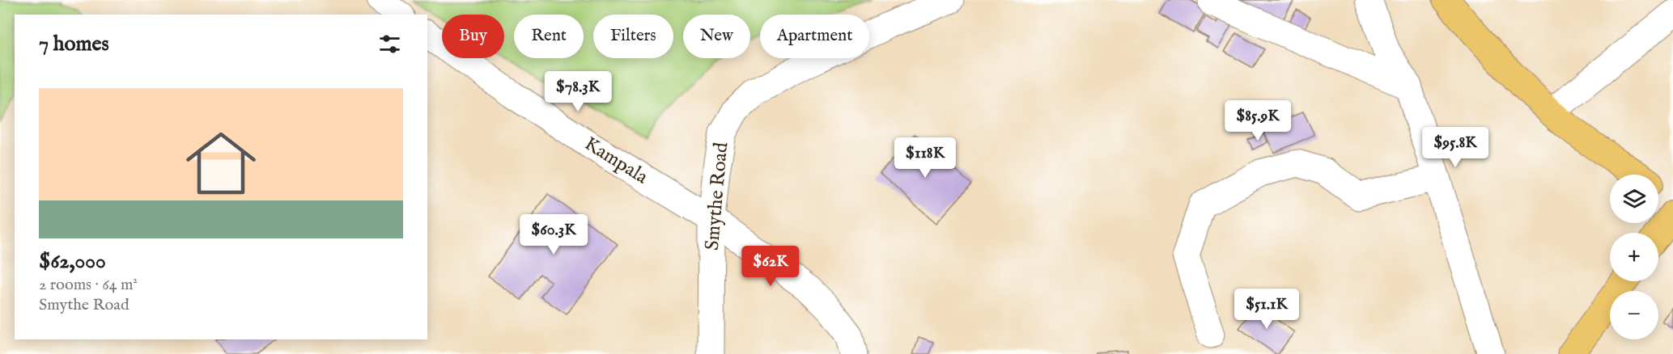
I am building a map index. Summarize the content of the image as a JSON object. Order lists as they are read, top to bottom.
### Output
{
  "streets": {
    "street": ["Kampala", "Smythe Road"]
  },
  "crossings": [
    ["Kampala", "Smythe Road"]
  ],
  "page": {
    "chip": [
      "Buy",
      "Rent",
      "Filters",
      "New",
      "Apartment"
    ],
    "heading": "7 homes",
    "price": [
      "$78.3K",
      "$85.9K",
      "$95.8K",
      "$118K",
      "$60.3K",
      "$62K",
      "$51.1K"
    ],
    "list": [
      {
        "name": "$62,000",
        "note": "2 rooms · 64 m² · Smythe Road"
      }
    ],
    "map_buttons": ["+", "−"]
  }
}
